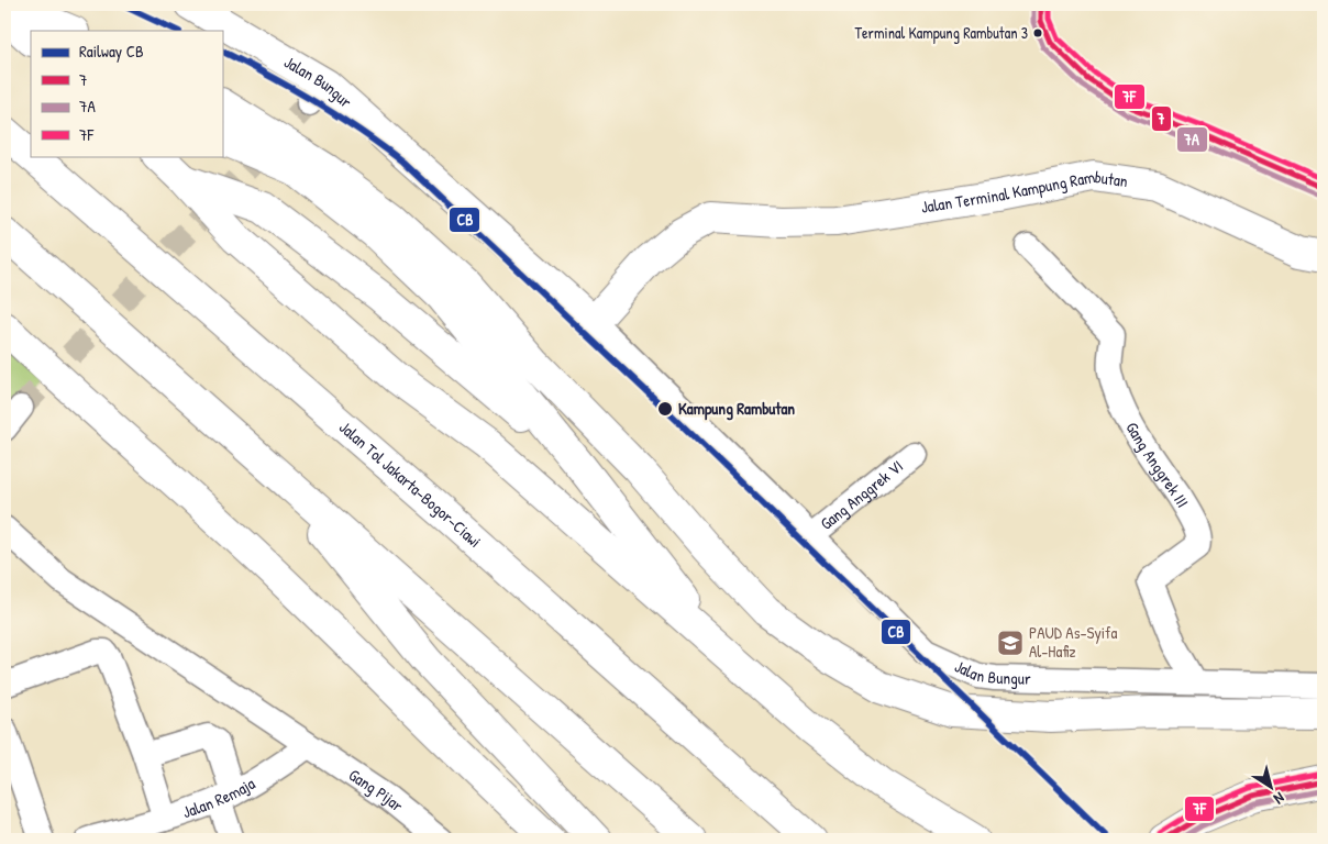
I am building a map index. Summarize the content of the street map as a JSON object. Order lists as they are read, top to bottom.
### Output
{
  "streets": {
    "main road": ["Jalan Bungur", "Jalan Terminal Kampung Rambutan", "Jalan Tol Jakarta–Bogor–Ciawi"],
    "street": [
      "Gang Anggrek III",
      "Gang Anggrek VI",
      "Gang Pijar",
      "Jalan Remaja"
    ]
  },
  "crossings": [
    ["Jalan Bungur", "Jalan Terminal Kampung Rambutan"],
    ["Jalan Bungur", "Gang Anggrek III"],
    ["Jalan Bungur", "Gang Anggrek VI"],
    ["Gang Pijar", "Jalan Remaja"]
  ],
  "places": {
    "other": ["Terminal Kampung Rambutan 3", "Kampung Rambutan"],
    "school or university": ["PAUD As-Syifa Al-Hafiz"]
  },
  "lines": [
    "rail line CB",
    "transit line 7",
    "transit line 7A",
    "transit line 7F"
  ],
  "legend": [
    "Railway CB",
    "7",
    "7A",
    "7F"
  ],
  "north": "bottom right"
}
